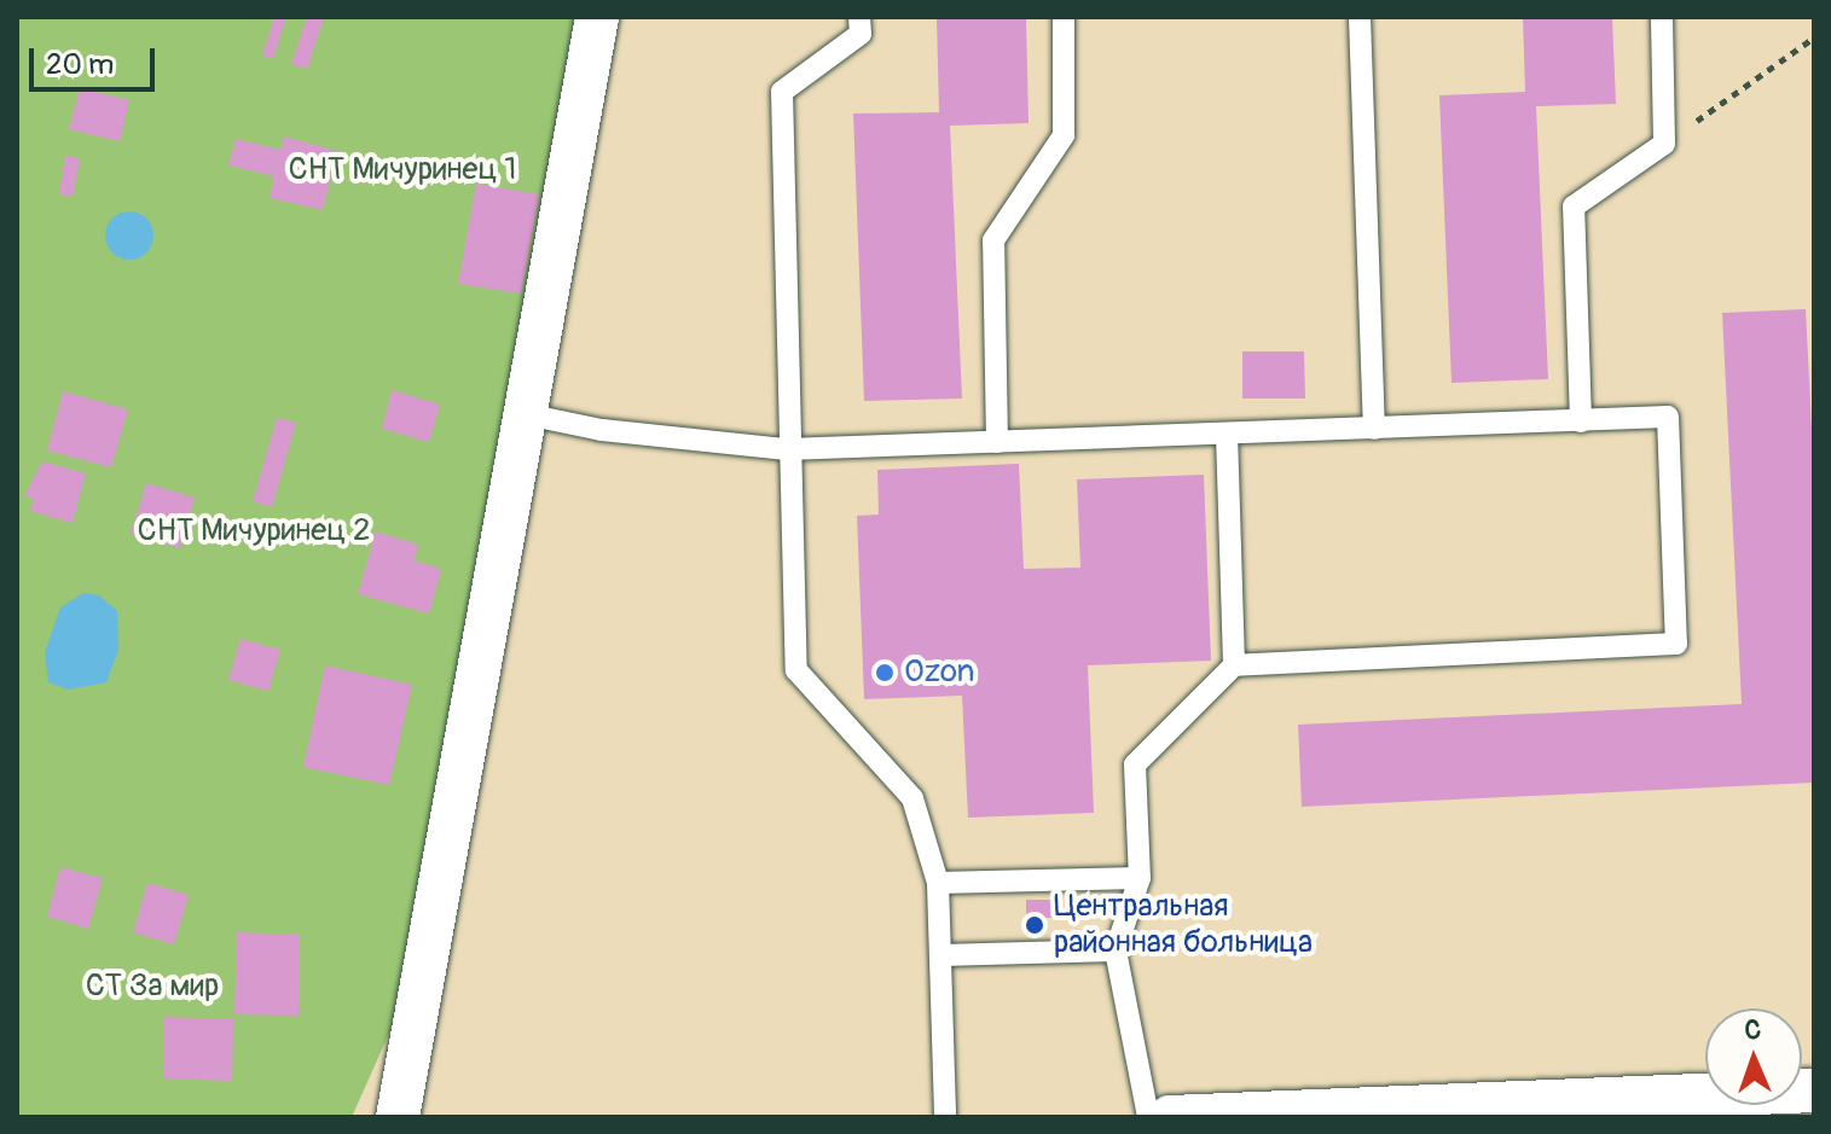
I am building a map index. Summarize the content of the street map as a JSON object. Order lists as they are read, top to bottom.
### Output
{
  "parks": ["СНТ Мичуринец 1", "СНТ Мичуринец 2", "СТ За мир"],
  "places": ["Ozon", "Центральная районная больница"],
  "scale_bar": "20 m",
  "north": "top"
}
